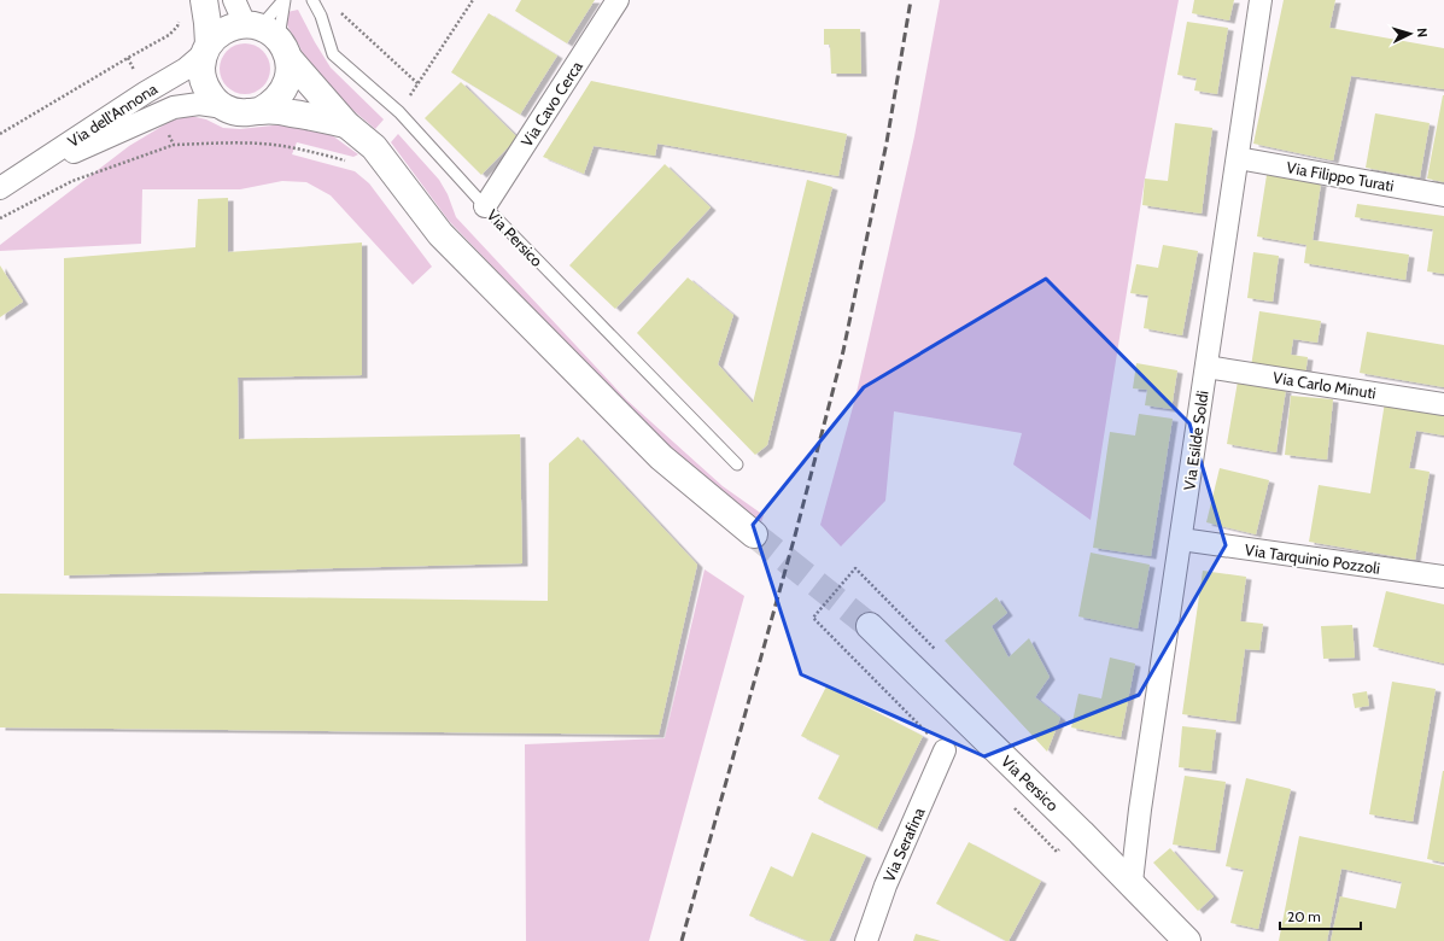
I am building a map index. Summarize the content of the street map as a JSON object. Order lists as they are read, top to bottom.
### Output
{
  "streets": {
    "street": [
      "Via Cavo Cerca",
      "Via dell'Annona",
      "Via Filippo Turati",
      "Via Persico",
      "Via Carlo Minuti",
      "Via Esilde Soldi",
      "Via Tarquinio Pozzoli",
      "Via Serafina"
    ]
  },
  "crossings": [
    ["Via Cavo Cerca", "Via Persico"],
    ["Via Filippo Turati", "Via Esilde Soldi"],
    ["Via Persico", "Via Esilde Soldi"],
    ["Via Carlo Minuti", "Via Esilde Soldi"],
    ["Via Esilde Soldi", "Via Tarquinio Pozzoli"]
  ],
  "scale_bar": "20 m",
  "north": "right"
}
